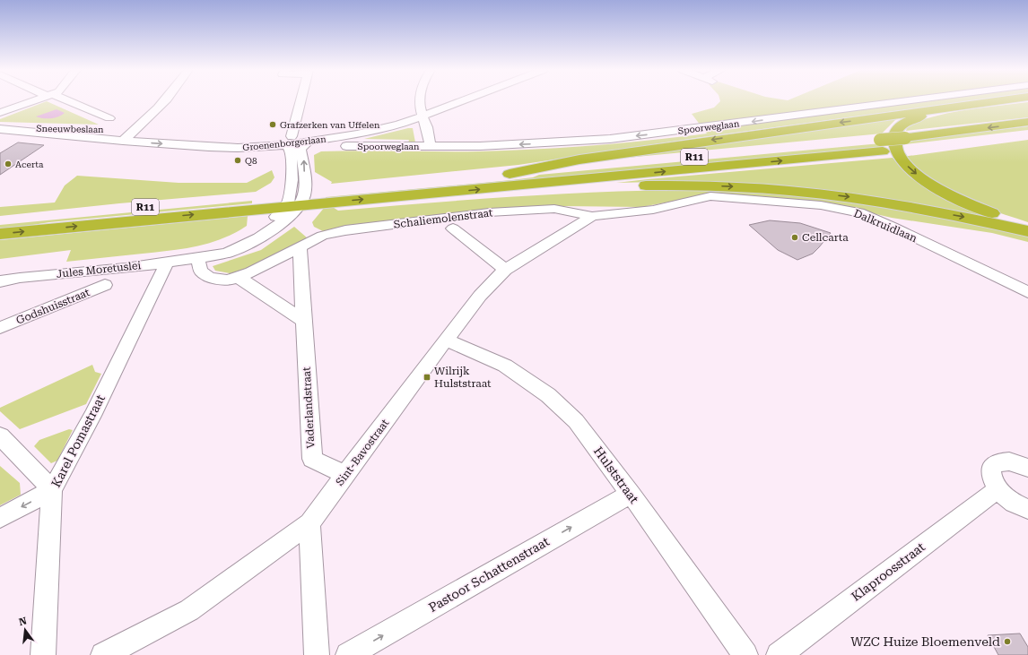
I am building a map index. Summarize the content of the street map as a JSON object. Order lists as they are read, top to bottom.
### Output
{
  "streets": {
    "highway": ["R11"],
    "street": [
      "Spoorweglaan",
      "Sneeuwbeslaan",
      "Groenenborgerlaan",
      "Schaliemolenstraat",
      "Dalkruidlaan",
      "Jules Moretuslei",
      "Godshuisstraat",
      "Vaderlandstraat",
      "Karel Pomastraat",
      "Sint-Bavostraat",
      "Hulststraat",
      "Klaproosstraat",
      "Pastoor Schattenstraat"
    ]
  },
  "crossings": [
    ["Spoorweglaan", "Groenenborgerlaan"],
    ["Sneeuwbeslaan", "Groenenborgerlaan"],
    ["R11", "Jules Moretuslei"],
    ["Schaliemolenstraat", "Dalkruidlaan"],
    ["Schaliemolenstraat", "Jules Moretuslei"],
    ["Schaliemolenstraat", "Vaderlandstraat"],
    ["Schaliemolenstraat", "Sint-Bavostraat"],
    ["Jules Moretuslei", "Karel Pomastraat"],
    ["Vaderlandstraat", "Sint-Bavostraat"],
    ["Sint-Bavostraat", "Hulststraat"],
    ["Hulststraat", "Pastoor Schattenstraat"]
  ],
  "one_way": ["Spoorweglaan", "Pastoor Schattenstraat"],
  "places": {
    "other": [
      "Grafzerken van Uffelen",
      "Q8",
      "Acerta",
      "Cellcarta",
      "WZC Huize Bloemenveld"
    ],
    "transit": ["Wilrijk Hulststraat"]
  },
  "north": "top"
}
